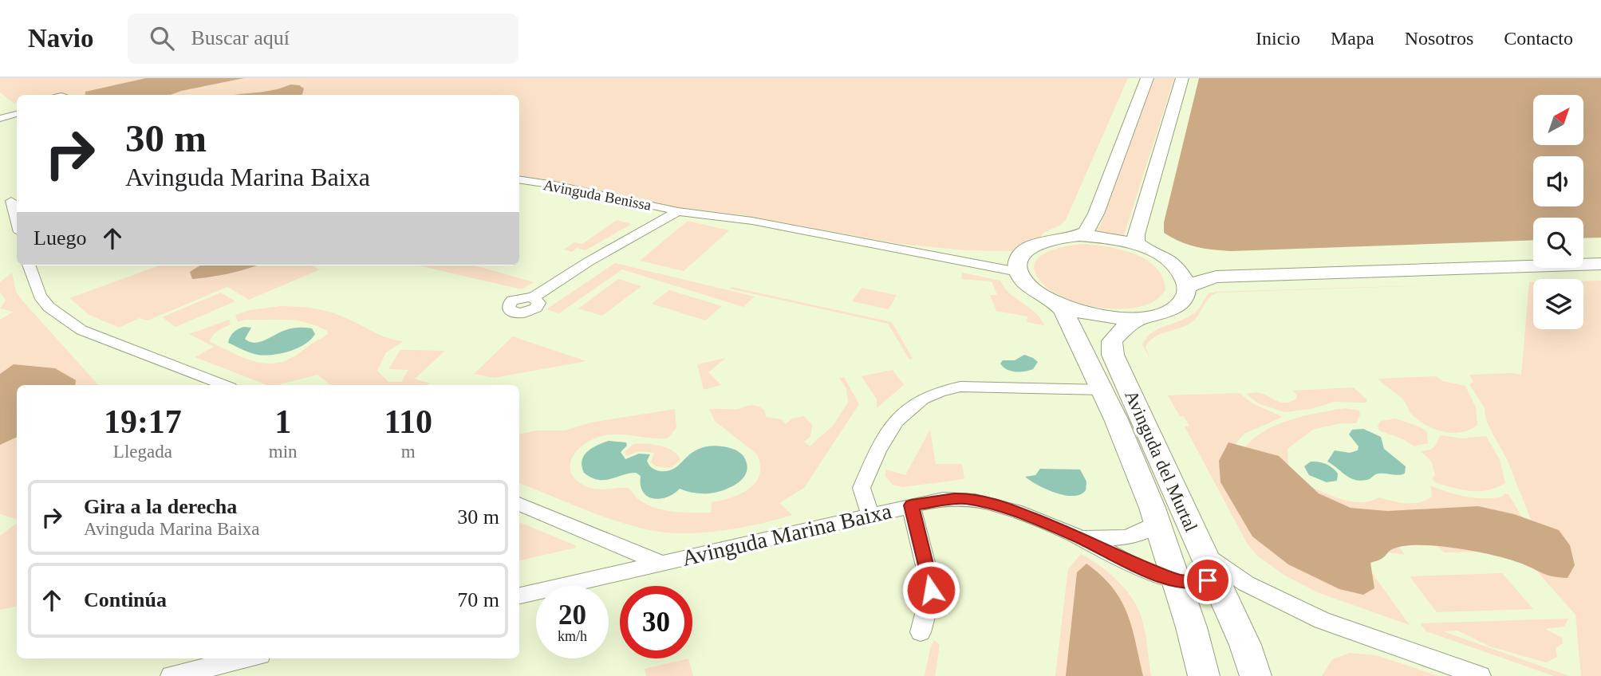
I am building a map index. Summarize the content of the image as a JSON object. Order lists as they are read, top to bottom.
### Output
{
  "streets": {
    "main road": ["Avinguda del Murtal"],
    "street": ["Avinguda Benissa", "Avinguda Marina Baixa"]
  },
  "crossings": [
    ["Avinguda del Murtal", "Avinguda Marina Baixa"]
  ],
  "north": "top right",
  "page": {
    "header": "Navio",
    "search": "Buscar aquí",
    "nav": [
      "Inicio",
      "Mapa",
      "Nosotros",
      "Contacto"
    ],
    "turn": ["30 m", "Avinguda Marina Baixa"],
    "then": "Luego",
    "eta": [
      "19:17",
      "Llegada",
      "1",
      "min",
      "110",
      "m"
    ],
    "list": [
      {
        "name": "Gira a la derecha",
        "note": "Avinguda Marina Baixa",
        "value": "30 m"
      },
      {
        "name": "Continúa",
        "value": "70 m"
      }
    ],
    "speed": "20 km/h",
    "limit": "30"
  }
}
